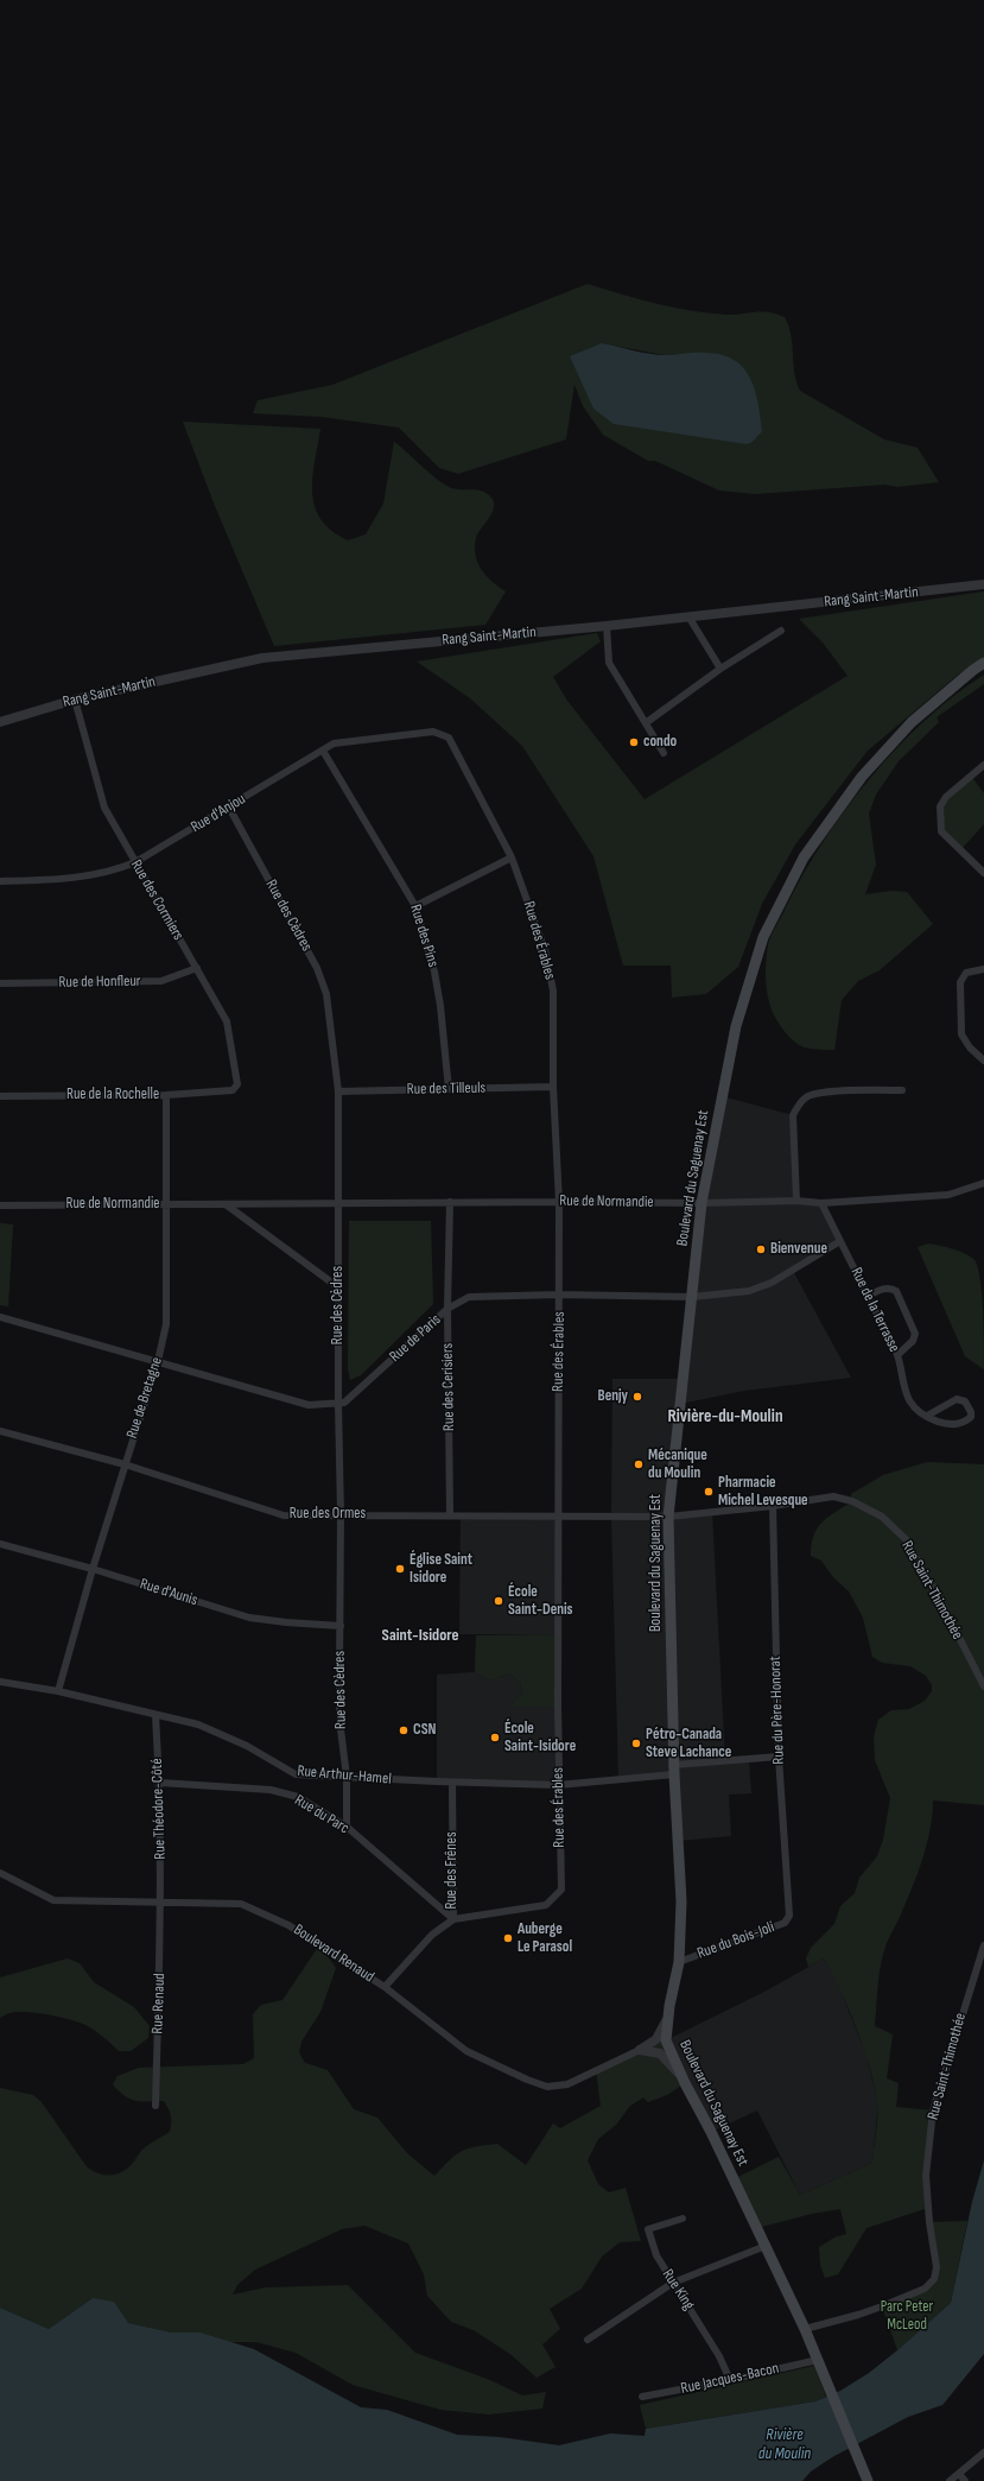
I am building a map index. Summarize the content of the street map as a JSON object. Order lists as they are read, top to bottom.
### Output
{
  "streets": {
    "main road": ["Boulevard du Saguenay Est"],
    "street": [
      "Rang Saint-Martin",
      "Rue d'Anjou",
      "Rue des Cormiers",
      "Rue des Cèdres",
      "Rue des Pins",
      "Rue des Érables",
      "Rue de Honfleur",
      "Rue des Tilleuls",
      "Rue de la Rochelle",
      "Rue de Normandie",
      "Rue de la Terrasse",
      "Rue de Paris",
      "Rue des Cerisiers",
      "Rue de Bretagne",
      "Rue des Ormes",
      "Rue Saint-Thimothée",
      "Rue d'Aunis",
      "Rue du Père-Honorat",
      "Rue Arthur-Hamel",
      "Rue Théodore-Côté",
      "Rue du Parc",
      "Rue des Frênes",
      "Rue du Bois-Joli",
      "Boulevard Renaud",
      "Rue Renaud",
      "Rue King",
      "Rue Jacques-Bacon"
    ]
  },
  "crossings": [
    ["Rang Saint-Martin", "Rue des Cormiers"],
    ["Rue d'Anjou", "Rue des Cormiers"],
    ["Rue d'Anjou", "Rue des Cèdres"],
    ["Rue d'Anjou", "Rue des Pins"],
    ["Rue d'Anjou", "Rue des Érables"],
    ["Rue des Cormiers", "Rue de Honfleur"],
    ["Rue des Cormiers", "Rue de la Rochelle"],
    ["Rue des Cèdres", "Rue des Tilleuls"],
    ["Rue des Cèdres", "Rue de Normandie"],
    ["Rue des Cèdres", "Rue de Paris"],
    ["Rue des Cèdres", "Rue des Ormes"],
    ["Rue des Cèdres", "Rue d'Aunis"],
    ["Rue des Cèdres", "Rue Arthur-Hamel"],
    ["Rue des Cèdres", "Rue du Parc"],
    ["Rue des Pins", "Rue des Tilleuls"],
    ["Rue des Érables", "Rue des Tilleuls"],
    ["Rue des Érables", "Rue de Normandie"],
    ["Rue des Érables", "Rue de Paris"],
    ["Rue des Érables", "Rue des Ormes"],
    ["Rue des Érables", "Rue Arthur-Hamel"],
    ["Rue des Érables", "Rue du Parc"],
    ["Rue des Érables", "Rue des Frênes"],
    ["Rue de la Rochelle", "Rue de Bretagne"],
    ["Boulevard du Saguenay Est", "Rue de Normandie"],
    ["Boulevard du Saguenay Est", "Rue de Paris"],
    ["Boulevard du Saguenay Est", "Rue des Ormes"],
    ["Boulevard du Saguenay Est", "Rue Saint-Thimothée"],
    ["Boulevard du Saguenay Est", "Rue Arthur-Hamel"],
    ["Boulevard du Saguenay Est", "Rue du Bois-Joli"],
    ["Boulevard du Saguenay Est", "Rue Jacques-Bacon"],
    ["Rue de Normandie", "Rue de la Terrasse"],
    ["Rue de Normandie", "Rue des Cerisiers"],
    ["Rue de Normandie", "Rue de Bretagne"],
    ["Rue de la Terrasse", "Rue de Paris"],
    ["Rue de Paris", "Rue des Cerisiers"],
    ["Rue des Cerisiers", "Rue des Ormes"],
    ["Rue de Bretagne", "Rue des Ormes"],
    ["Rue de Bretagne", "Rue d'Aunis"],
    ["Rue de Bretagne", "Rue Arthur-Hamel"],
    ["Rue des Ormes", "Rue Saint-Thimothée"],
    ["Rue Saint-Thimothée", "Rue du Père-Honorat"],
    ["Rue du Père-Honorat", "Rue Arthur-Hamel"],
    ["Rue du Père-Honorat", "Rue du Bois-Joli"],
    ["Rue Arthur-Hamel", "Rue Théodore-Côté"],
    ["Rue Arthur-Hamel", "Rue des Frênes"],
    ["Rue Théodore-Côté", "Rue du Parc"],
    ["Rue Théodore-Côté", "Boulevard Renaud"],
    ["Rue Théodore-Côté", "Rue Renaud"],
    ["Rue du Parc", "Rue des Frênes"],
    ["Rue des Frênes", "Boulevard Renaud"],
    ["Boulevard Renaud", "Rue Renaud"],
    ["Rue King", "Rue Jacques-Bacon"]
  ],
  "districts": ["Rivière-du-Moulin", "Saint-Isidore"],
  "water": ["Rivière du Moulin"],
  "parks": ["Parc Peter McLeod"],
  "places": [
    "condo",
    "Bienvenue",
    "Benjy",
    "Mécanique du Moulin",
    "Pharmacie Michel Levesque",
    "Église Saint Isidore",
    "École Saint-Denis",
    "CSN",
    "École Saint-Isidore",
    "Pétro-Canada Steve Lachance",
    "Auberge Le Parasol"
  ]
}
